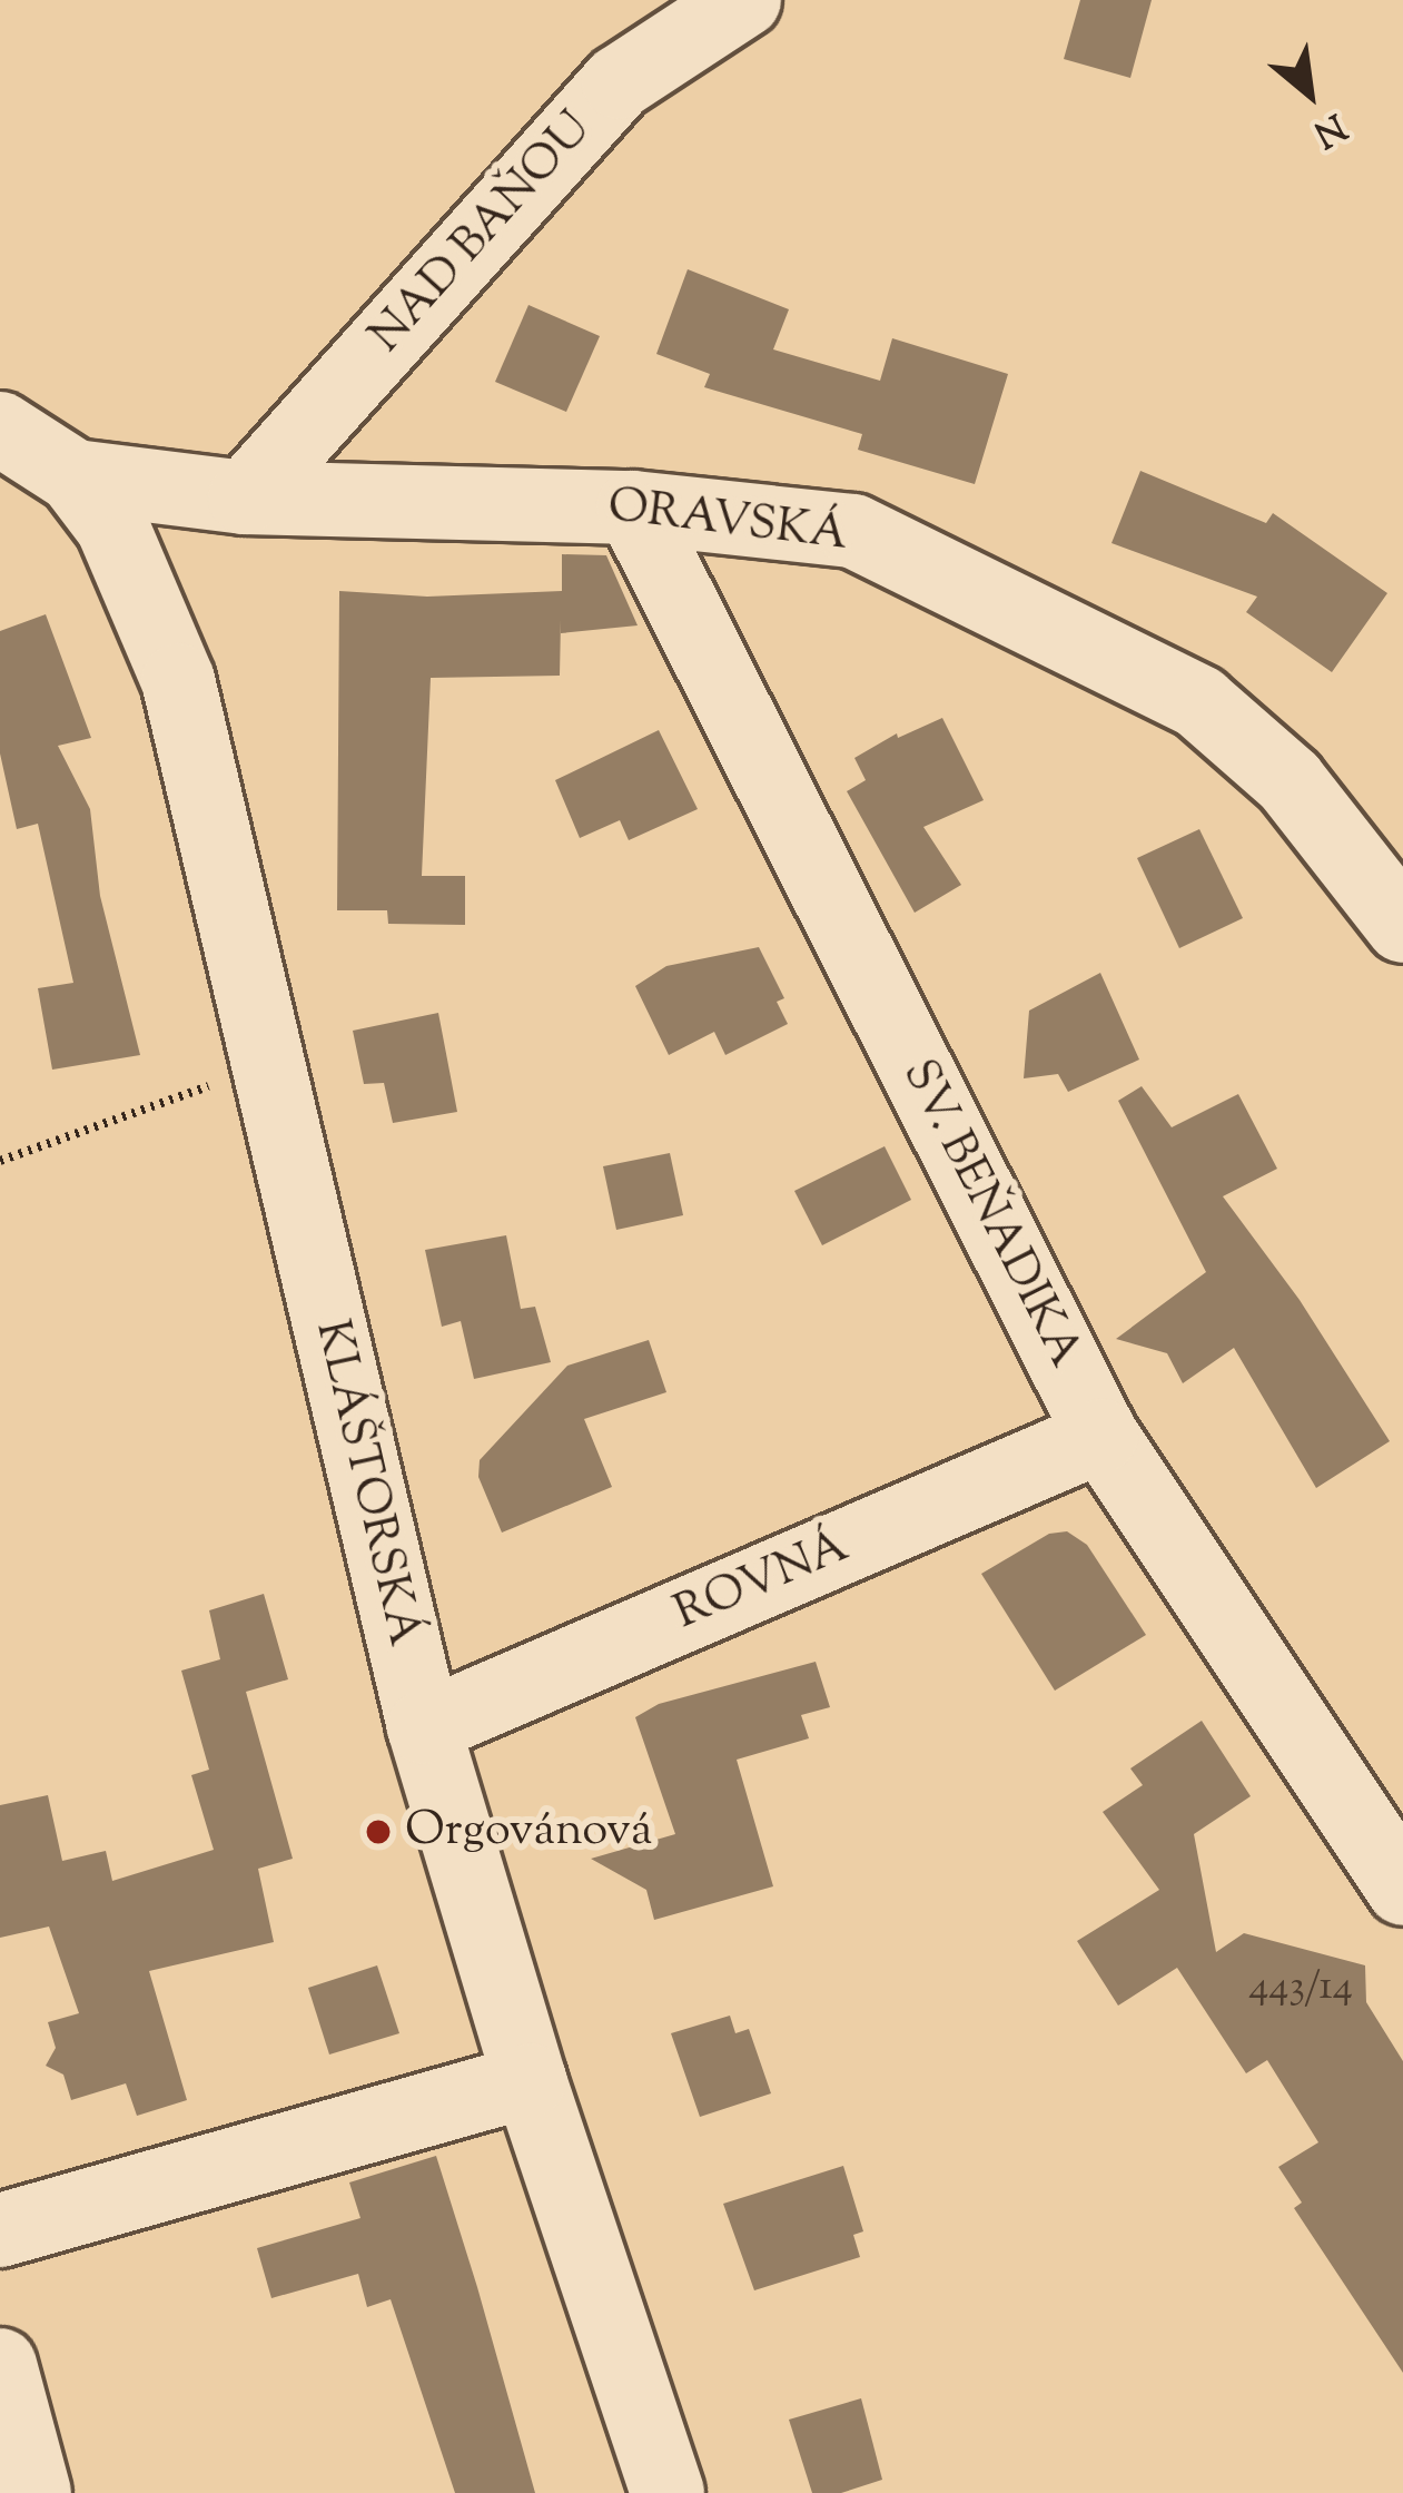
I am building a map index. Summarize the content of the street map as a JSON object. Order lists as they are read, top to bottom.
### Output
{
  "streets": {
    "street": [
      "NAD BAŇOU",
      "ORAVSKÁ",
      "SV. BEŇADIKA",
      "KLÁŠTORSKÁ",
      "ROVNÁ"
    ]
  },
  "crossings": [
    ["NAD BAŇOU", "ORAVSKÁ"],
    ["ORAVSKÁ", "SV. BEŇADIKA"],
    ["ORAVSKÁ", "KLÁŠTORSKÁ"],
    ["SV. BEŇADIKA", "ROVNÁ"],
    ["KLÁŠTORSKÁ", "ROVNÁ"]
  ],
  "places": ["Orgovánová"],
  "house_numbers": ["443/14"],
  "north": "bottom right"
}
